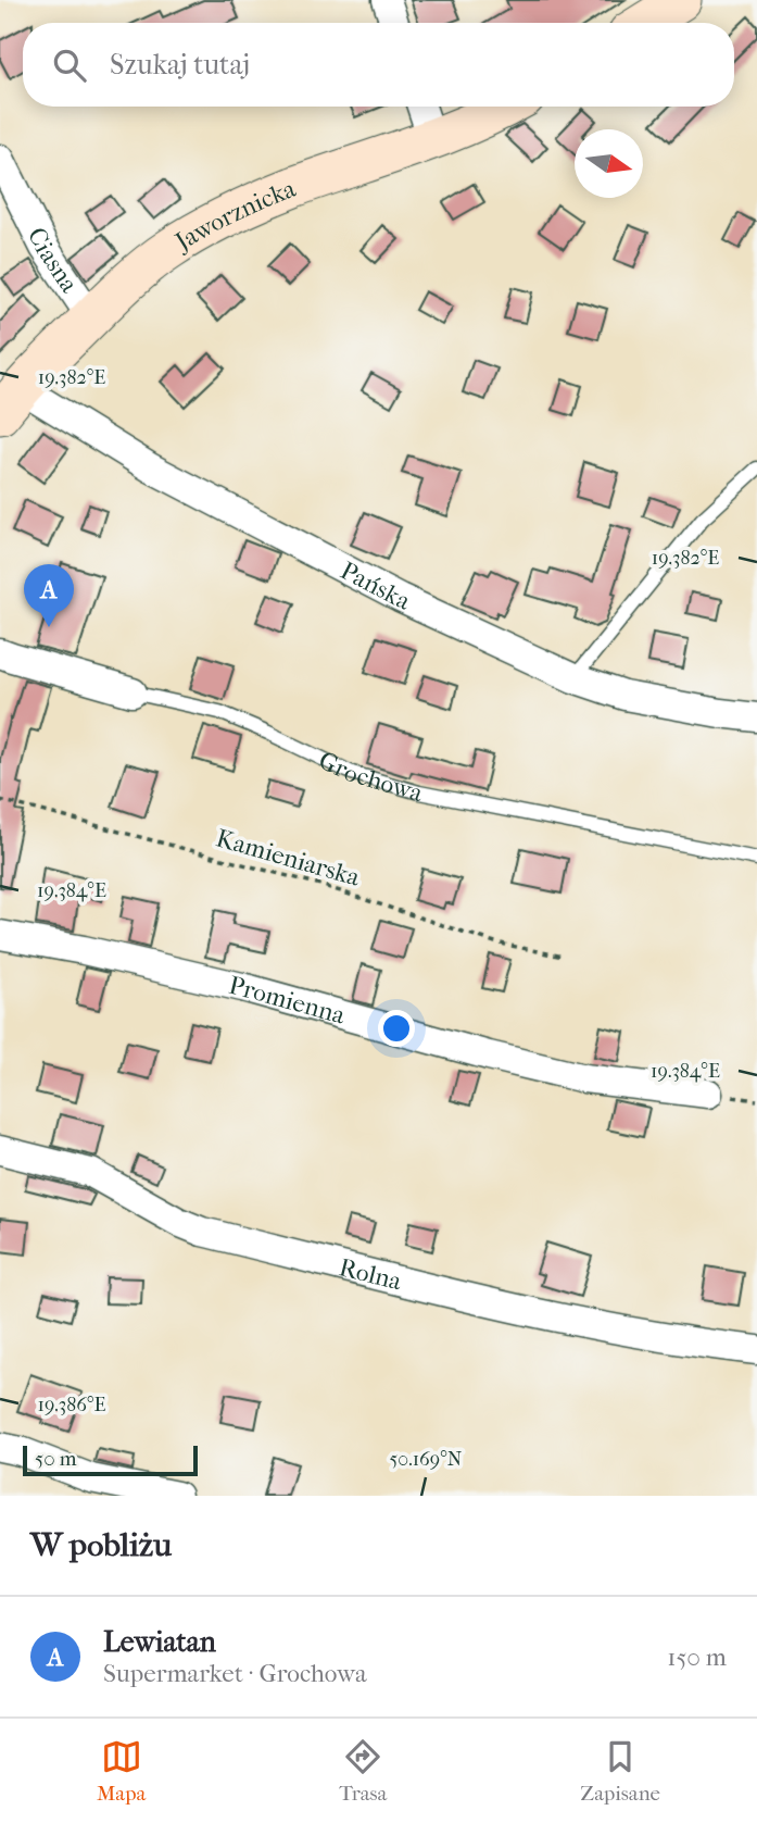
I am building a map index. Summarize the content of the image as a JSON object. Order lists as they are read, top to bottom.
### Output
{
  "streets": {
    "street": [
      "Jaworznicka",
      "Ciasna",
      "Pańska",
      "Grochowa",
      "Promienna",
      "Rolna"
    ],
    "path": ["Kamieniarska"]
  },
  "crossings": [
    ["Jaworznicka", "Ciasna"],
    ["Jaworznicka", "Pańska"]
  ],
  "scale_bar": "50 m",
  "north": "right",
  "page": {
    "search": "Szukaj tutaj",
    "pins": "A",
    "scale": "50 m",
    "heading": "W pobliżu",
    "list": [
      {
        "mark": "A",
        "name": "Lewiatan",
        "note": "Supermarket · Grochowa",
        "value": "150 m"
      }
    ],
    "nav": ["Mapa", "Trasa", "Zapisane"]
  },
  "coordinates": [
    "19.382°E",
    "19.384°E",
    "19.386°E",
    "50.169°N"
  ]
}
